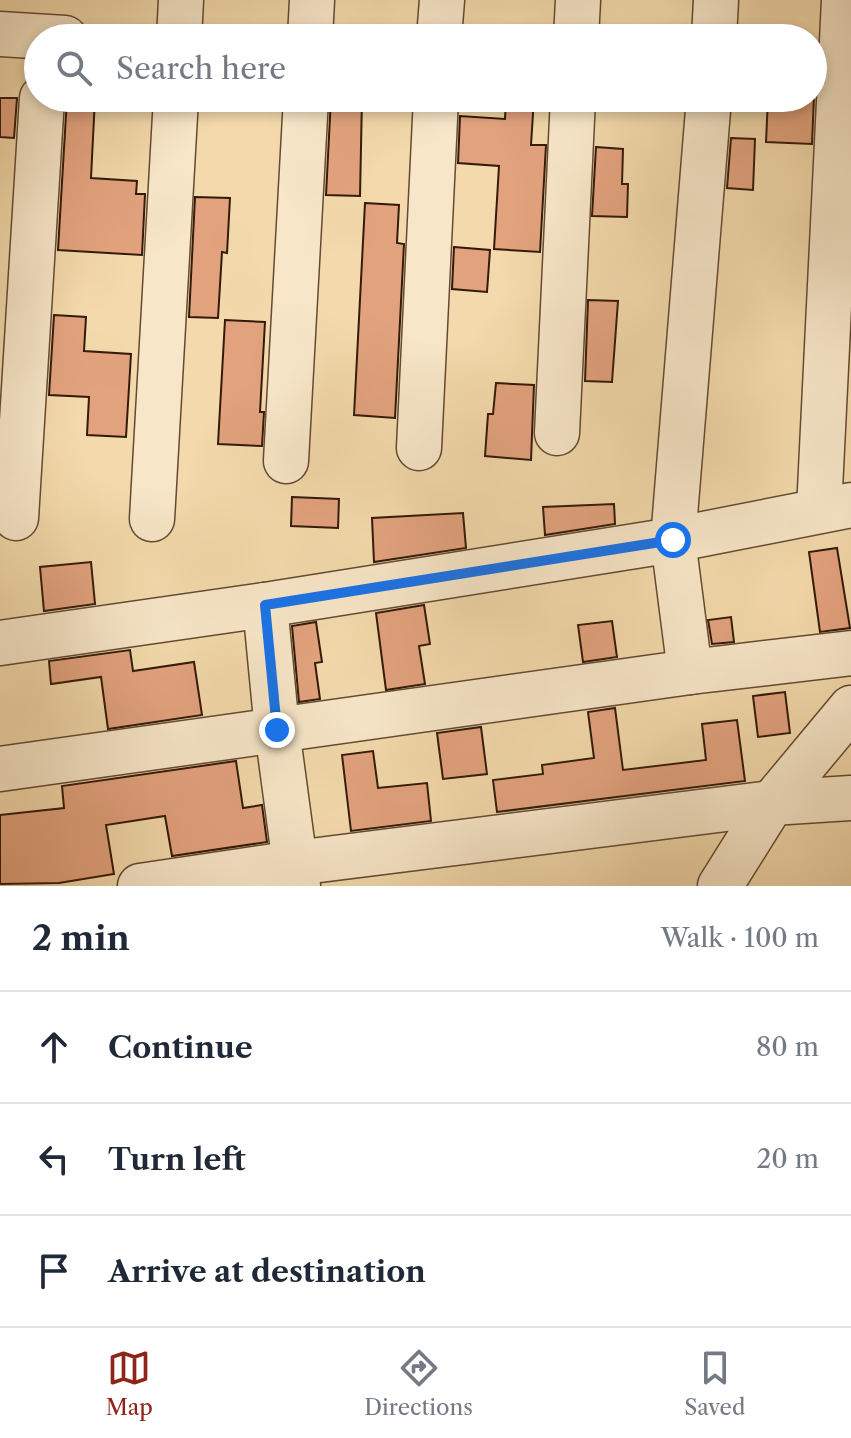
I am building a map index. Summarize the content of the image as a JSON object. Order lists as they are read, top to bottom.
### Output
{
  "page": {
    "search": "Search here",
    "heading": ["2 min", "Walk · 100 m"],
    "list": [
      ["Continue", "80 m"],
      ["Turn left", "20 m"],
      "Arrive at destination"
    ],
    "nav": ["Map", "Directions", "Saved"]
  }
}
